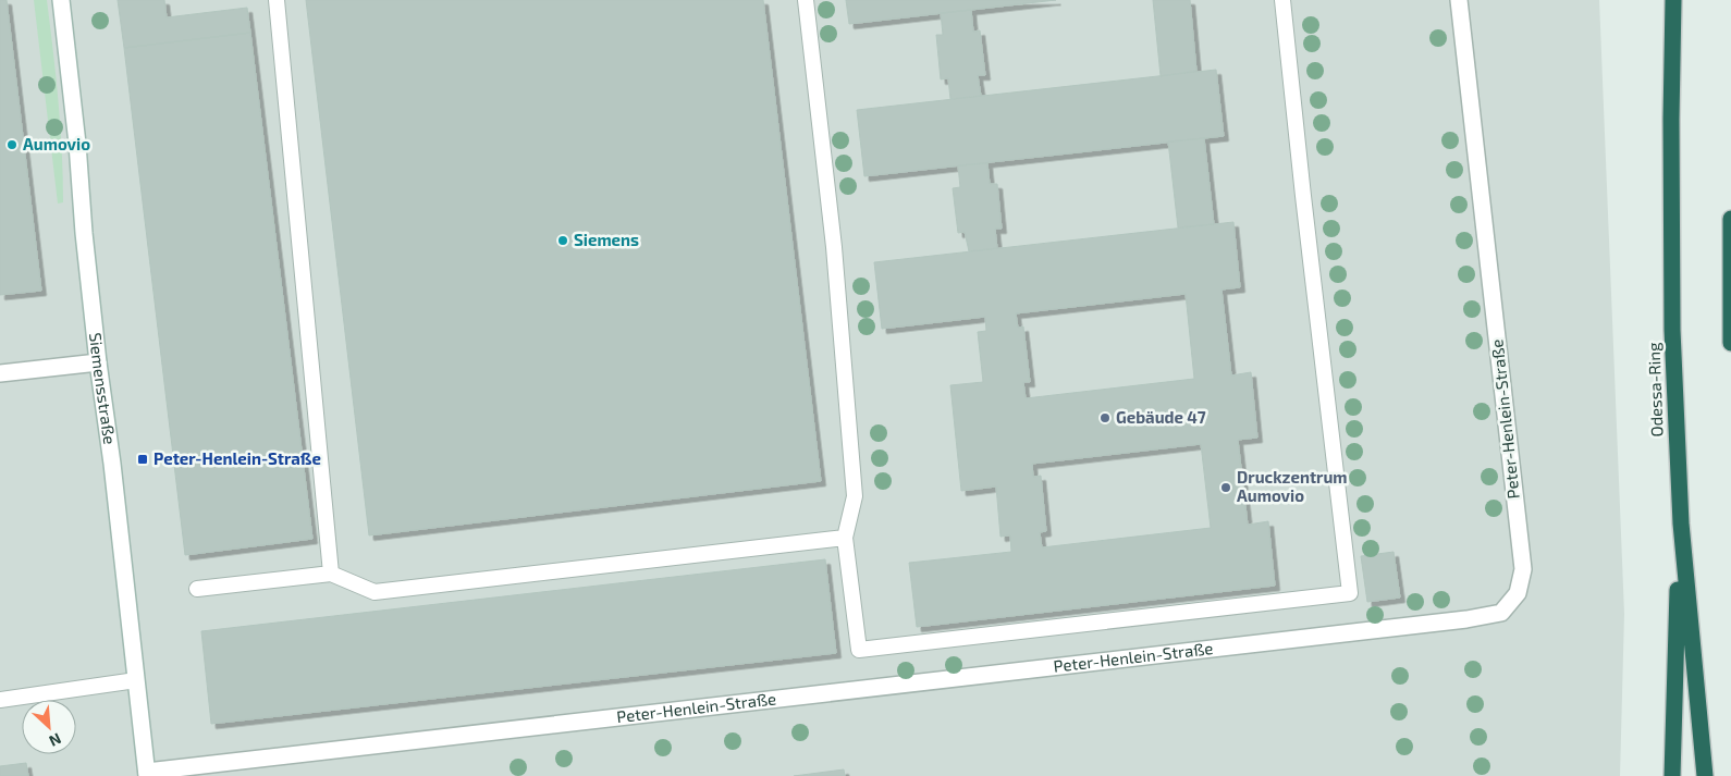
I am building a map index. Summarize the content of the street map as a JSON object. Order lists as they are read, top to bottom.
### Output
{
  "streets": {
    "highway": ["Odessa-Ring"],
    "street": ["Siemensstraße", "Peter-Henlein-Straße"]
  },
  "crossings": [
    ["Siemensstraße", "Peter-Henlein-Straße"]
  ],
  "places": {
    "other": [
      "Aumovio",
      "Siemens",
      "Gebäude 47",
      "Druckzentrum Aumovio"
    ],
    "transit": ["Peter-Henlein-Straße"]
  },
  "north": "bottom right"
}
